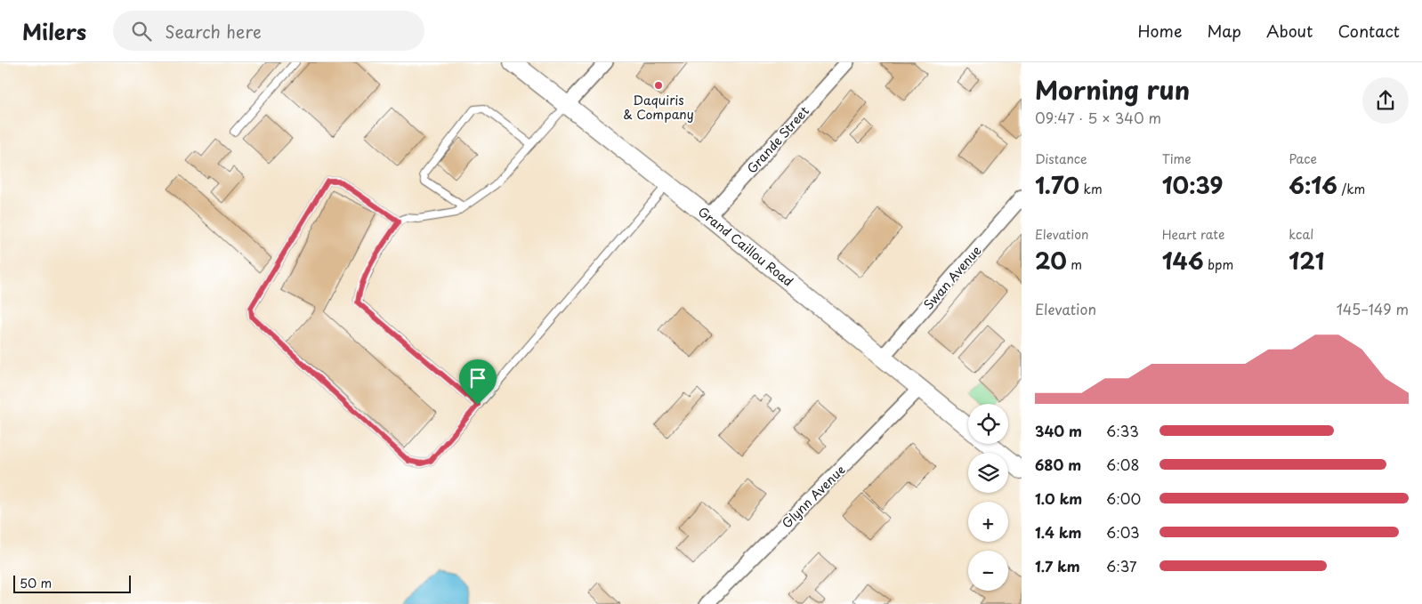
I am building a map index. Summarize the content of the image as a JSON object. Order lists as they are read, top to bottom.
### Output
{
  "streets": {
    "main road": ["Grand Caillou Road"],
    "street": ["Grande Street", "Swan Avenue", "Glynn Avenue"]
  },
  "crossings": [
    ["Grande Street", "Grand Caillou Road"],
    ["Grand Caillou Road", "Swan Avenue"],
    ["Grand Caillou Road", "Glynn Avenue"]
  ],
  "places": ["Daquiris & Company"],
  "scale_bar": "50 m",
  "page": {
    "header": "Milers",
    "search": "Search here",
    "nav": [
      "Home",
      "Map",
      "About",
      "Contact"
    ],
    "heading": ["Morning run", "09:47 · 5 × 340 m"],
    "stats": [
      ["Distance", "1.70 km"],
      ["Time", "10:39"],
      ["Pace", "6:16 /km"],
      ["Elevation", "20 m"],
      ["Heart rate", "146 bpm"],
      ["kcal", "121"]
    ],
    "chart": ["Elevation", "145–149 m"],
    "map_buttons": ["+", "−"],
    "list": [
      {
        "name": "340 m",
        "note": "6:33"
      },
      {
        "name": "680 m",
        "note": "6:08"
      },
      {
        "name": "1.0 km",
        "note": "6:00"
      },
      {
        "name": "1.4 km",
        "note": "6:03"
      },
      {
        "name": "1.7 km",
        "note": "6:37"
      }
    ],
    "scale": "50 m"
  }
}
